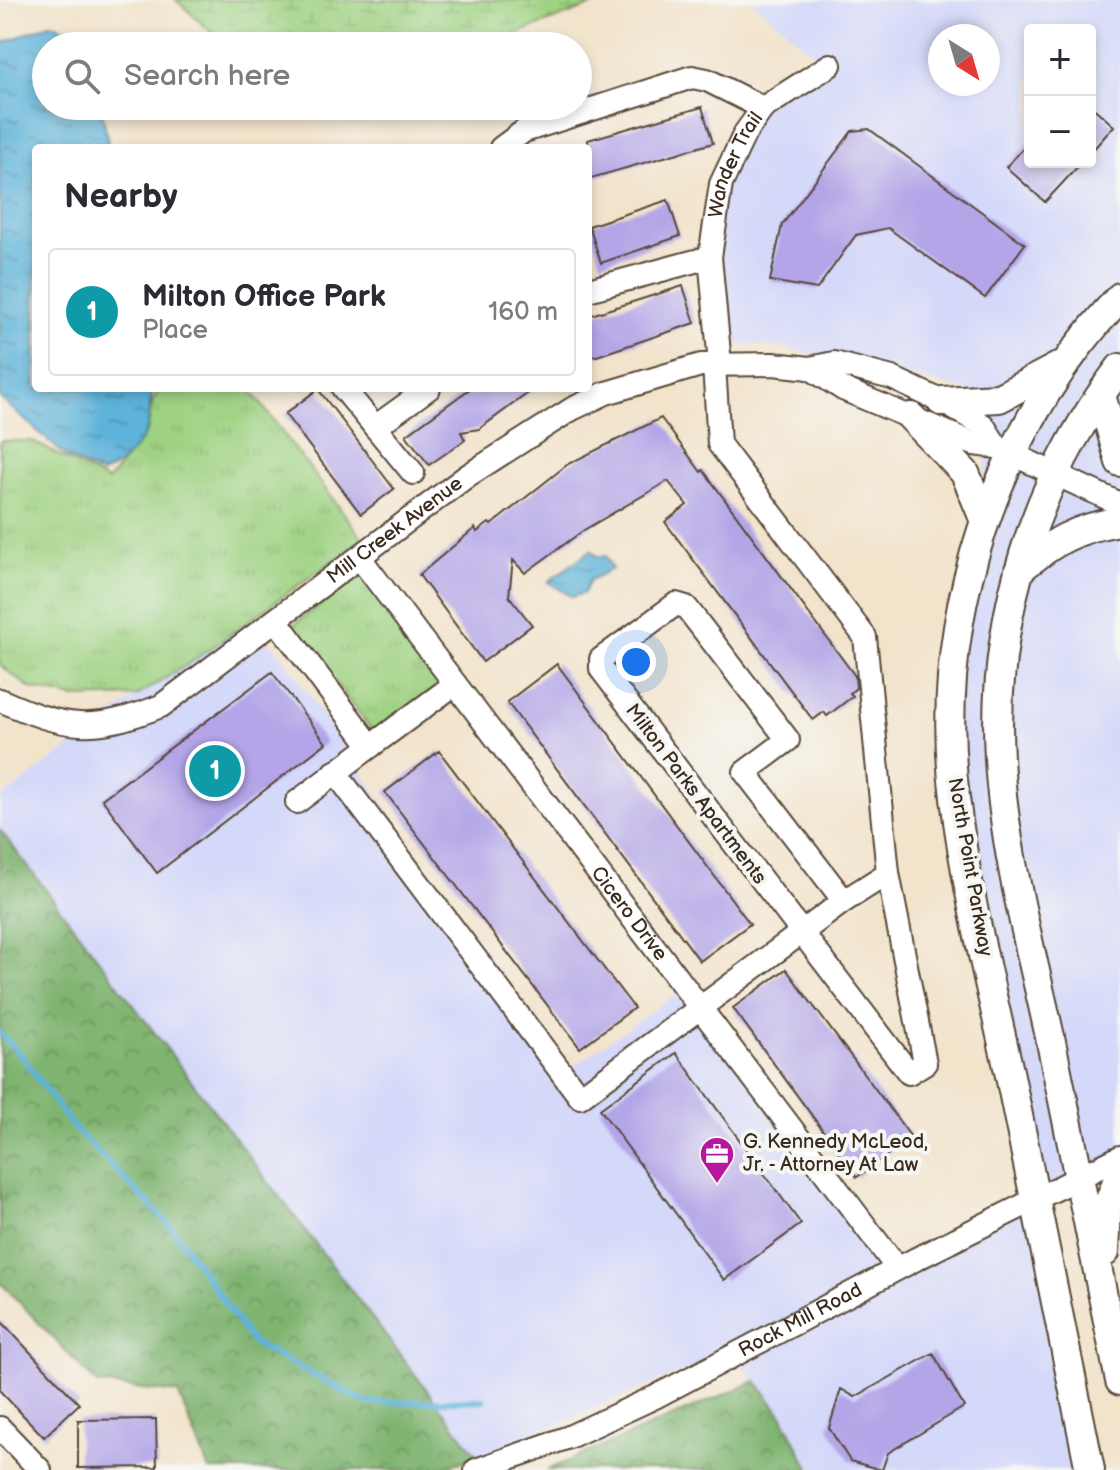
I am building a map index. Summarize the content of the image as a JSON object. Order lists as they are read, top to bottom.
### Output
{
  "streets": {
    "street": [
      "Wander Trail",
      "Mill Creek Avenue",
      "Milton Parks Apartments",
      "North Point Parkway",
      "Cicero Drive",
      "Rock Mill Road"
    ]
  },
  "crossings": [
    ["Wander Trail", "Mill Creek Avenue"],
    ["Wander Trail", "Milton Parks Apartments"],
    ["Mill Creek Avenue", "Milton Parks Apartments"],
    ["Mill Creek Avenue", "North Point Parkway"],
    ["Mill Creek Avenue", "Cicero Drive"],
    ["North Point Parkway", "Rock Mill Road"],
    ["Cicero Drive", "Rock Mill Road"]
  ],
  "places": {
    "office": ["G. Kennedy McLeod, Jr. - Attorney At Law"]
  },
  "north": "bottom right",
  "page": {
    "map_buttons": ["+", "−"],
    "search": "Search here",
    "heading": "Nearby",
    "list": [
      {
        "mark": "1",
        "name": "Milton Office Park",
        "note": "Place",
        "value": "160 m"
      }
    ],
    "pins": "1"
  }
}
